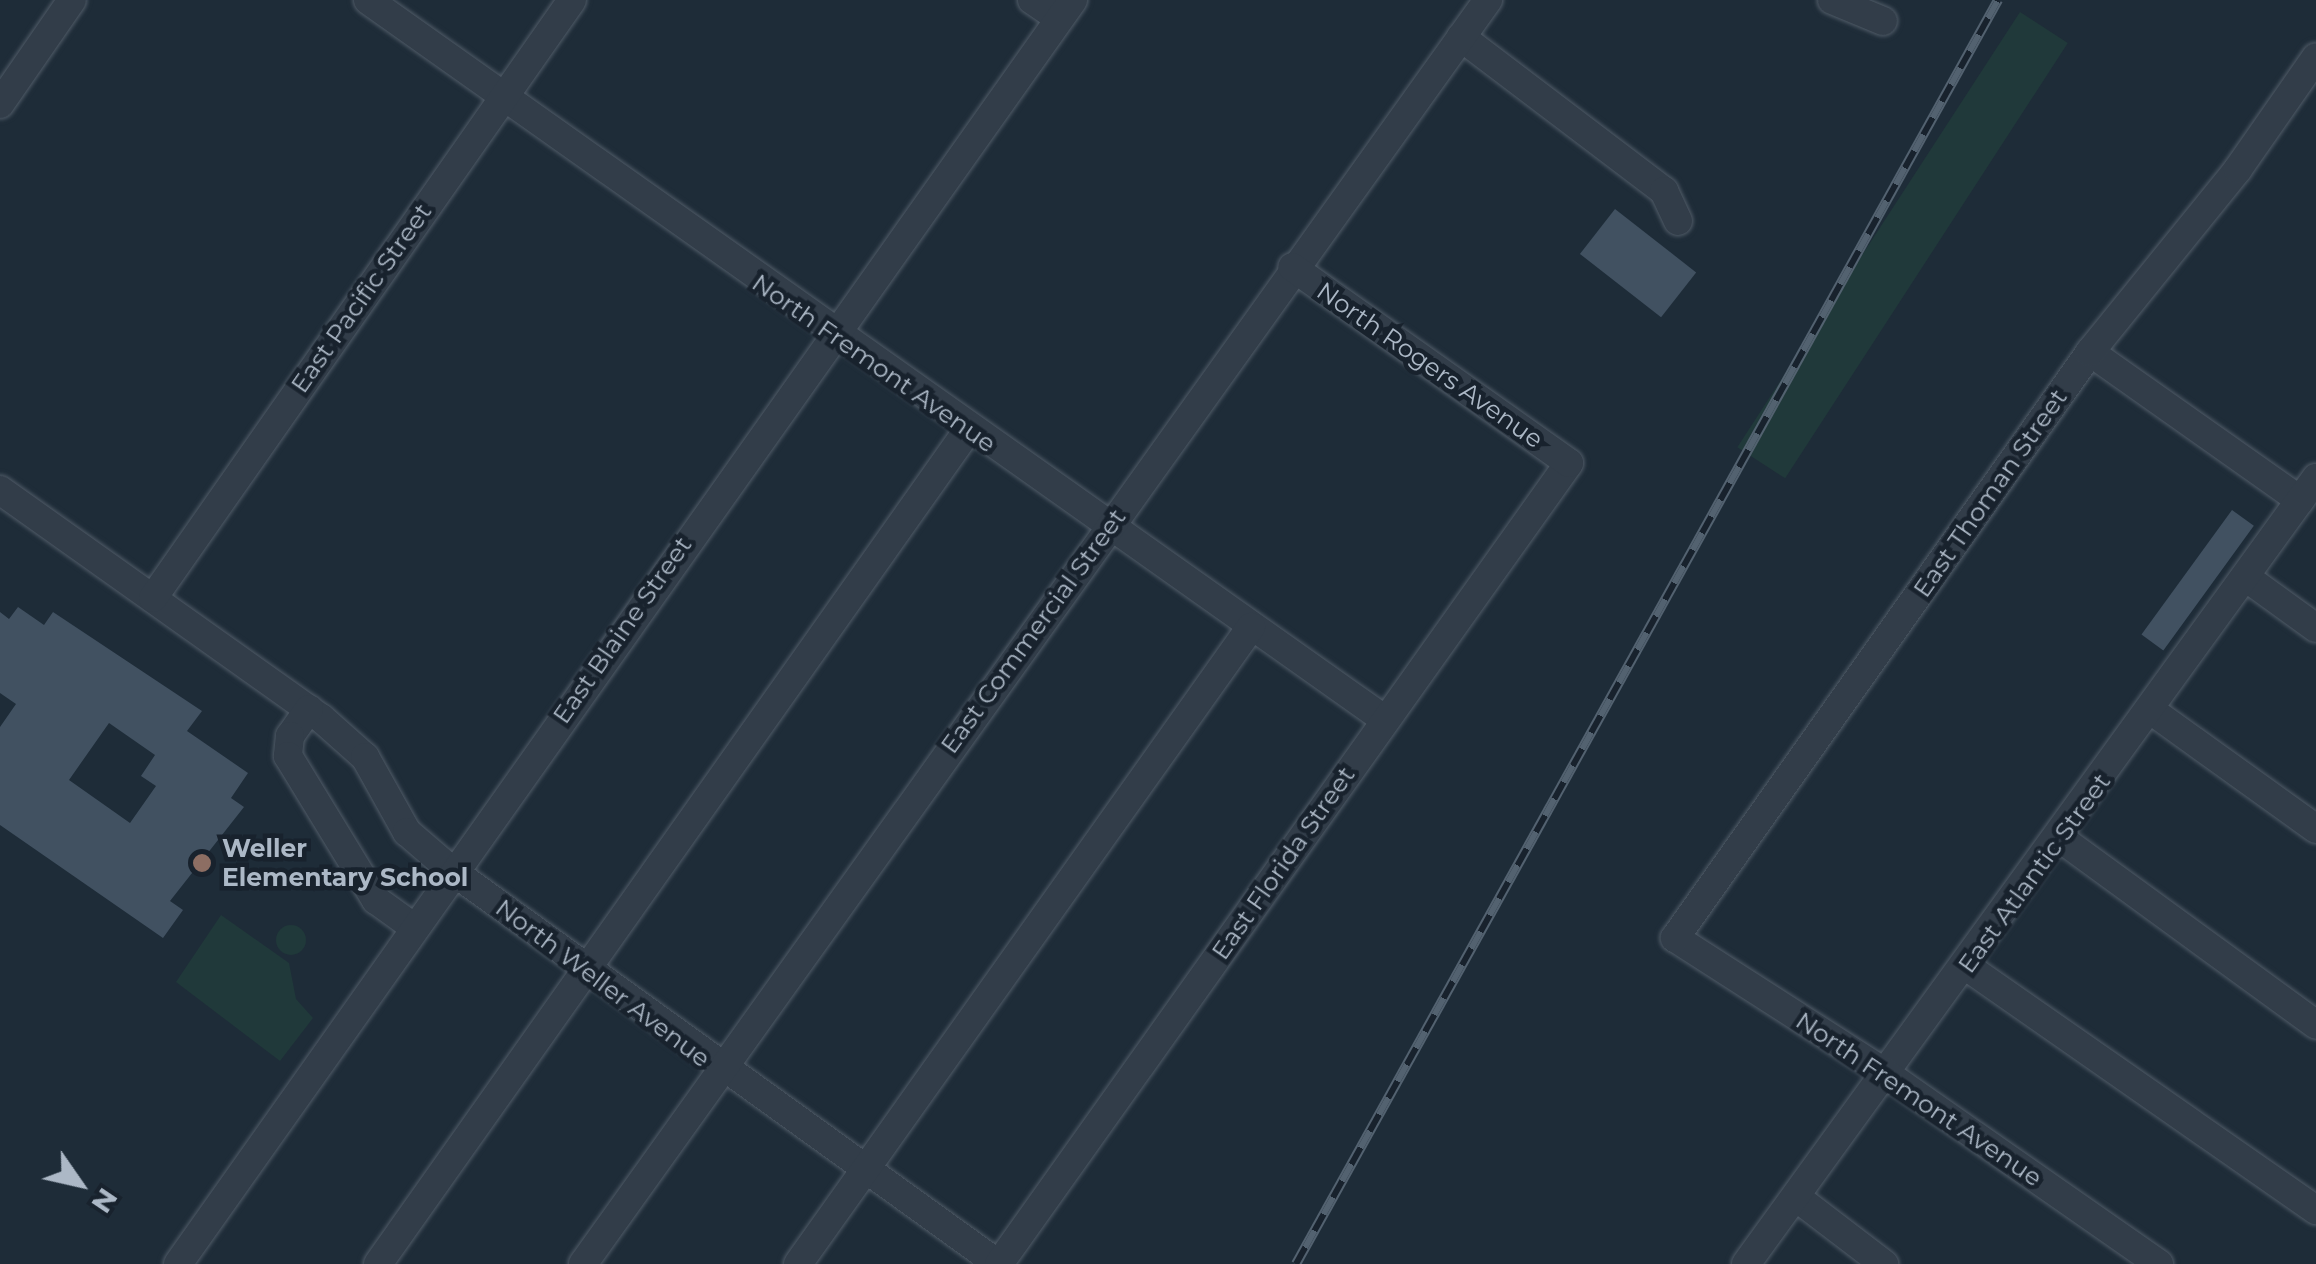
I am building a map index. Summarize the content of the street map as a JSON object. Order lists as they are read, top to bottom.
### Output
{
  "streets": {
    "street": [
      "East Pacific Street",
      "North Fremont Avenue",
      "North Rogers Avenue",
      "East Thoman Street",
      "East Blaine Street",
      "East Commercial Street",
      "East Florida Street",
      "East Atlantic Street",
      "North Weller Avenue"
    ]
  },
  "crossings": [
    ["East Pacific Street", "North Fremont Avenue"],
    ["East Pacific Street", "North Weller Avenue"],
    ["North Fremont Avenue", "East Thoman Street"],
    ["North Fremont Avenue", "East Blaine Street"],
    ["North Fremont Avenue", "East Commercial Street"],
    ["North Fremont Avenue", "East Florida Street"],
    ["North Fremont Avenue", "East Atlantic Street"],
    ["North Rogers Avenue", "East Commercial Street"],
    ["North Rogers Avenue", "East Florida Street"],
    ["East Blaine Street", "North Weller Avenue"],
    ["East Commercial Street", "North Weller Avenue"],
    ["East Florida Street", "North Weller Avenue"]
  ],
  "places": ["Weller Elementary School"],
  "north": "bottom right"
}
